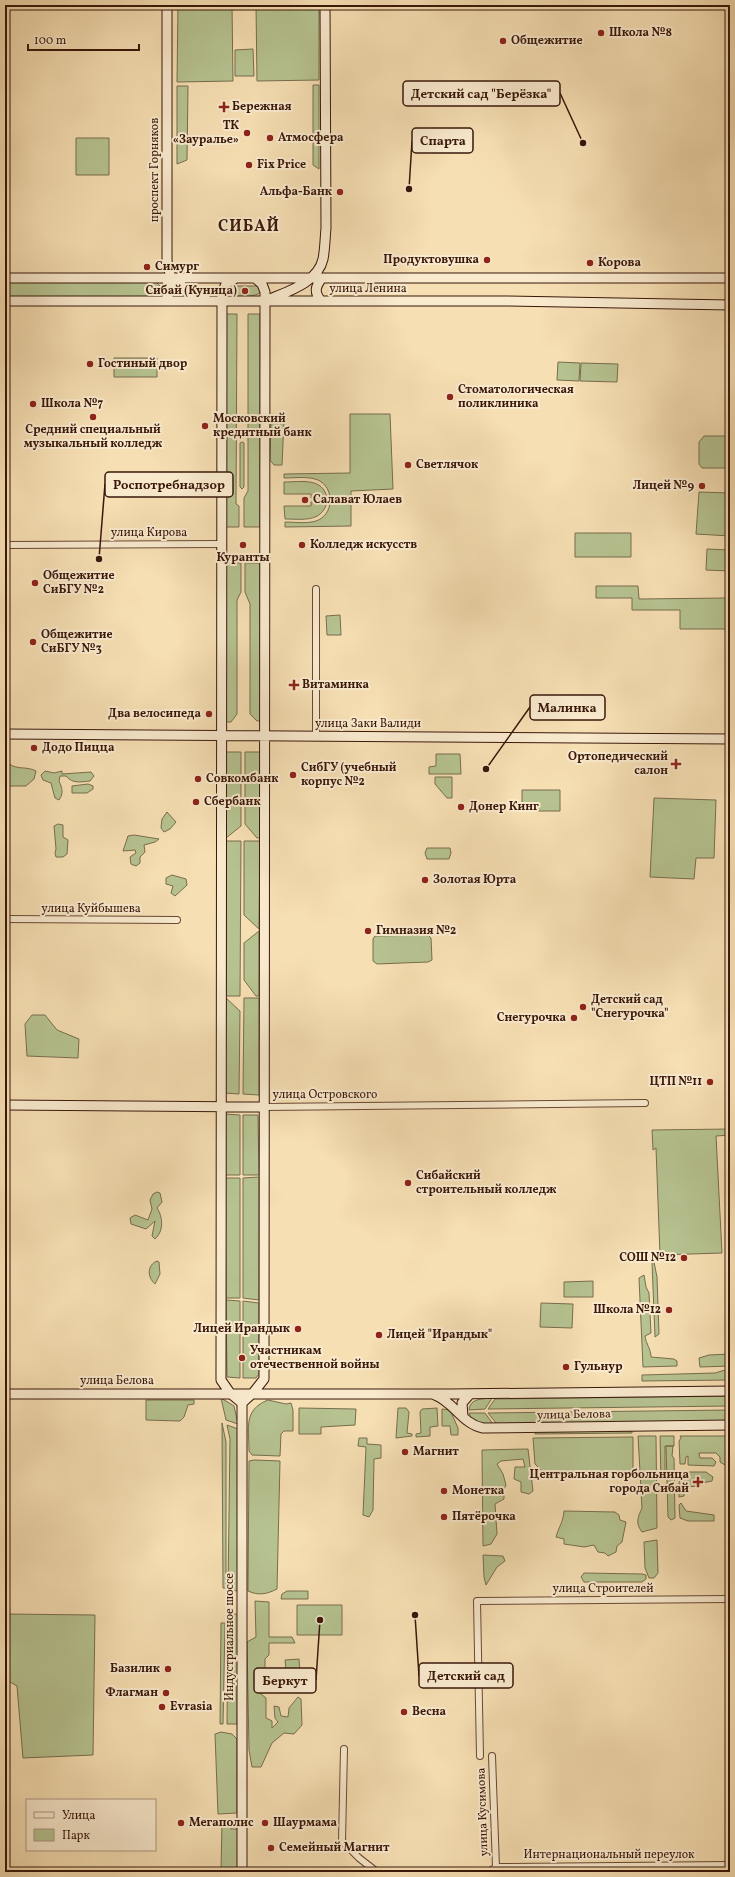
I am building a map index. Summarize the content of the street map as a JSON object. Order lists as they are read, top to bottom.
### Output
{
  "streets": {
    "main road": [
      "проспект Горняков",
      "улица Ленина",
      "улица Заки Валиди",
      "улица Островского",
      "улица Белова",
      "Индустриальное шоссе"
    ],
    "street": [
      "улица Кирова",
      "улица Куйбышева",
      "улица Строителей",
      "улица Кусимова",
      "Интернациональный переулок"
    ]
  },
  "crossings": [
    ["проспект Горняков", "улица Ленина"],
    ["улица Строителей", "улица Кусимова"],
    ["улица Кусимова", "Интернациональный переулок"]
  ],
  "districts": ["СИБАЙ"],
  "places": {
    "other": [
      "Школа №8",
      "Общежитие",
      "ТК «Зауралье»",
      "Атмосфера",
      "Детский сад \"Берёзка\"",
      "Fix Price",
      "Спарта",
      "Альфа-Банк",
      "Продуктовушка",
      "Корова",
      "Симург",
      "Сибай (Куница)",
      "Гостиный двор",
      "Стоматологическая поликлиника",
      "Школа №7",
      "Средний специальный музыкальный колледж",
      "Московский кредитный банк",
      "Светлячок",
      "Лицей №9",
      "Салават Юлаев",
      "Куранты",
      "Колледж искусств",
      "Роспотребнадзор",
      "Общежитие СиБГУ №2",
      "Общежитие СиБГУ №3",
      "Два велосипеда",
      "Додо Пицца",
      "Малинка",
      "СибГУ (учебный корпус №2",
      "Совкомбанк",
      "Сбербанк",
      "Донер Кинг",
      "Золотая Юрта",
      "Гимназия №2",
      "Детский сад \"Снегурочка\"",
      "Снегурочка",
      "ЦТП №11",
      "Сибайский строительный колледж",
      "СОШ №12",
      "Школа №12",
      "Лицей Ирандык",
      "Лицей \"Ирандык\"",
      "Участникам отечественной войны",
      "Гульнур",
      "Магнит",
      "Монетка",
      "Пятёрочка",
      "Детский сад",
      "Беркут",
      "Базилик",
      "Флагман",
      "Evrasia",
      "Весна",
      "Мегаполис",
      "Шаурмама",
      "Семейный Магнит"
    ],
    "health": [
      "Бережная",
      "Витаминка",
      "Ортопедический салон",
      "Центральная горбольница города Сибай"
    ]
  },
  "legend": ["Улица", "Парк"],
  "scale_bar": "100 m"
}
